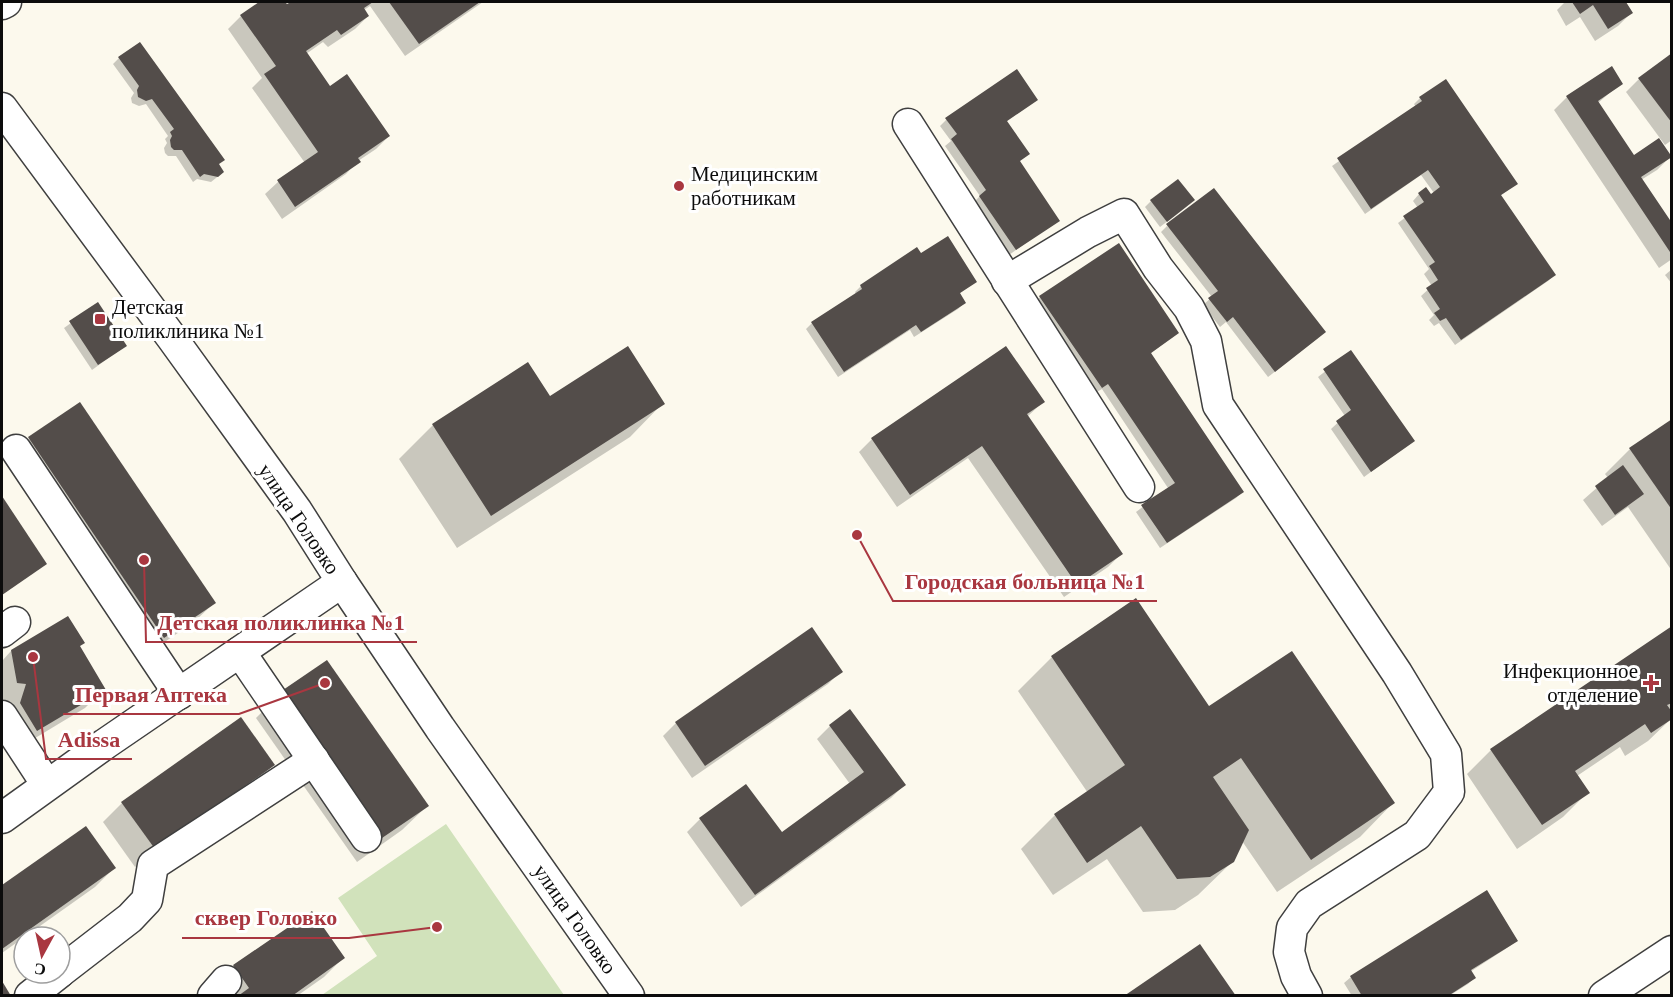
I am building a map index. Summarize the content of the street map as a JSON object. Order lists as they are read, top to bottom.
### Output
{
  "streets": {
    "street": ["улица Головко"]
  },
  "places": {
    "other": [
      "Медицинским работникам",
      "Городская больница №1",
      "Детская поликлинка №1",
      "Adissa",
      "Первая Аптека",
      "сквер Головко"
    ],
    "transit": ["Детская поликлиника №1"],
    "health": ["Инфекционное отделение"]
  },
  "north": "bottom"
}
